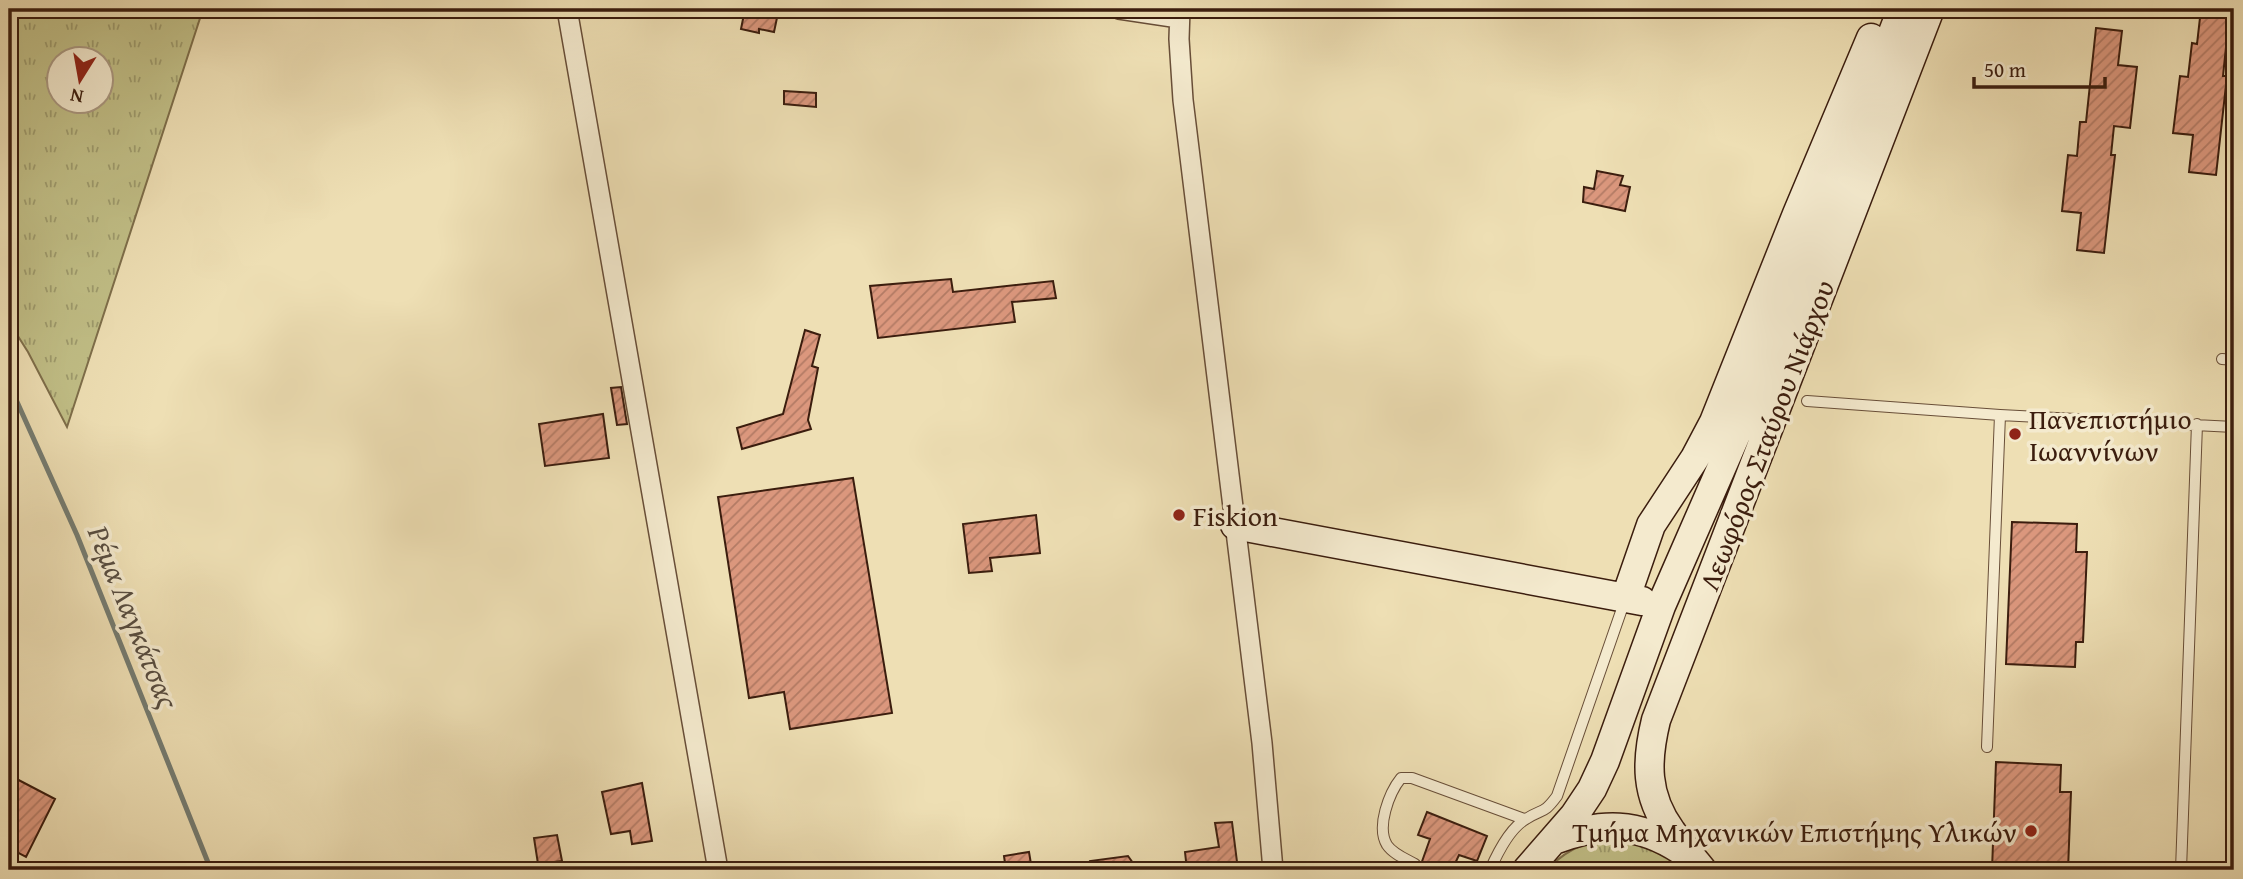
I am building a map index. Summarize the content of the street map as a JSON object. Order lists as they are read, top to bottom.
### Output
{
  "streets": {
    "main road": ["Λεωφόρος Σταύρου Νιάρχου"]
  },
  "water": ["Ρέμα Λαγκάτσας"],
  "places": ["Πανεπιστήμιο Ιωαννίνων", "Fiskion", "Τμήμα Μηχανικών Επιστήμης Υλικών"],
  "scale_bar": "50 m",
  "north": "bottom"
}
